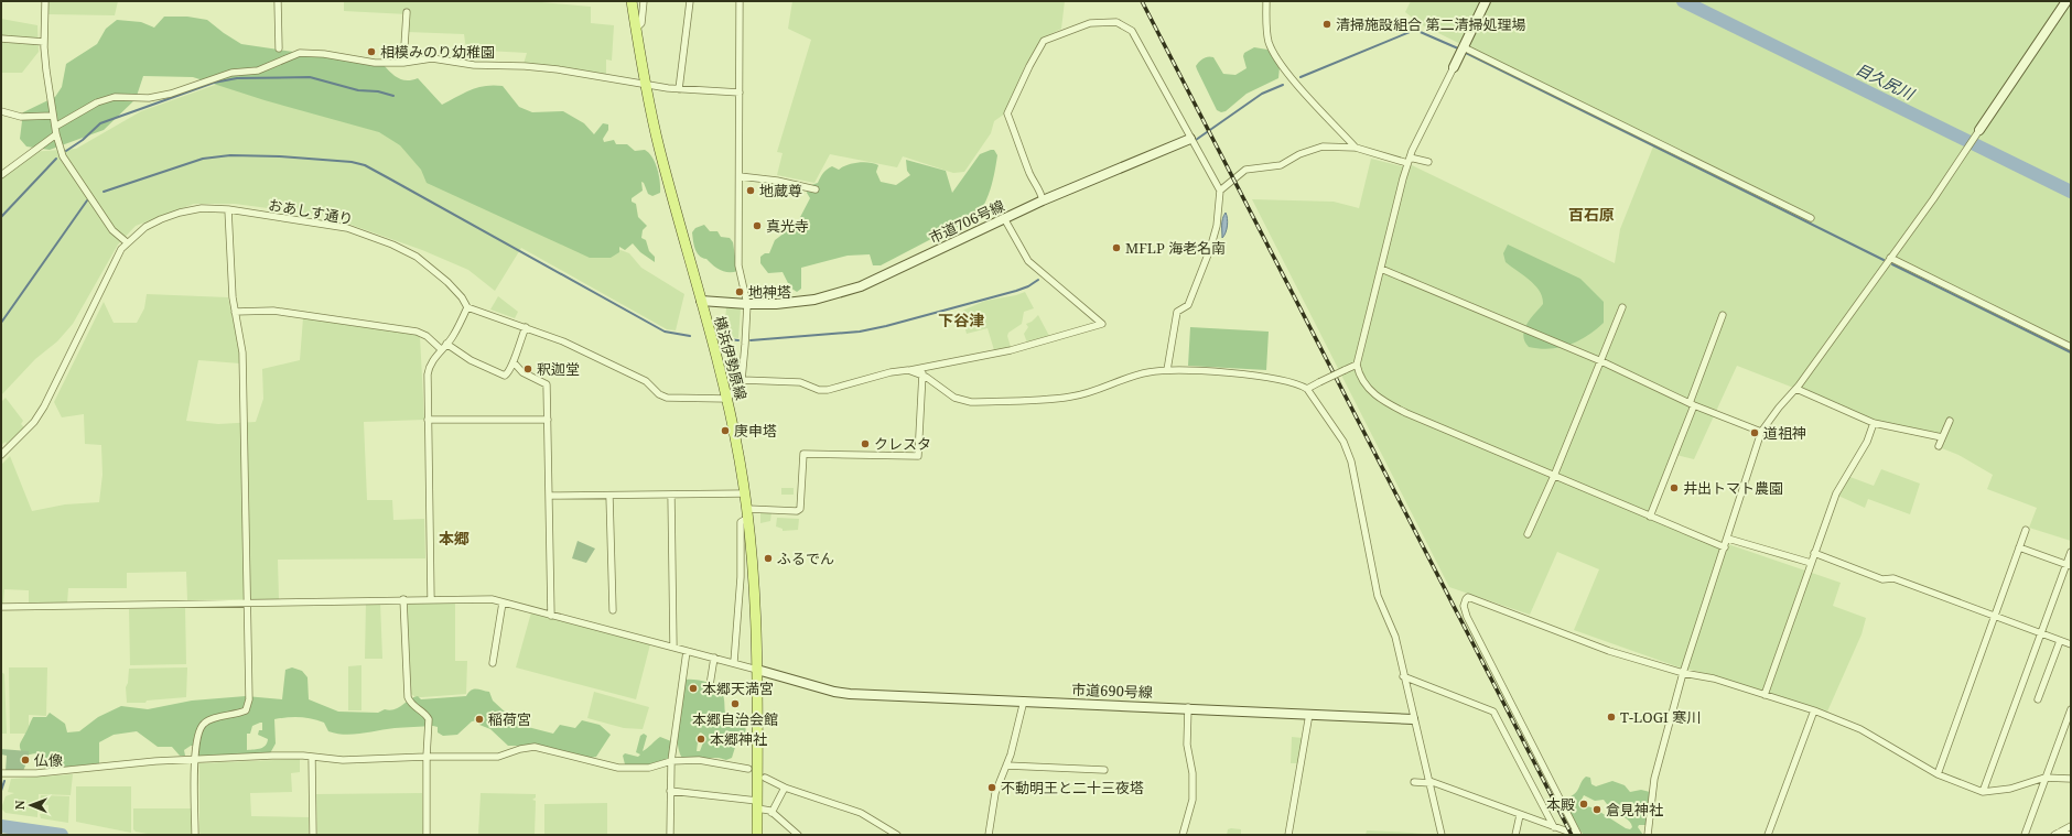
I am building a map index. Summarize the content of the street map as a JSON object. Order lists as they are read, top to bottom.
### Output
{
  "streets": {
    "main road": ["横浜伊勢原線"],
    "street": ["おあしす通り", "市道706号線", "市道690号線"]
  },
  "crossings": [
    ["市道706号線", "横浜伊勢原線"],
    ["横浜伊勢原線", "市道690号線"]
  ],
  "districts": ["百石原", "下谷津", "本郷"],
  "water": ["目久尻川"],
  "places": [
    "清掃施設組合 第二清掃処理場",
    "相模みのり幼稚園",
    "地蔵尊",
    "真光寺",
    "MFLP 海老名南",
    "地神塔",
    "釈迦堂",
    "庚申塔",
    "道祖神",
    "クレスタ",
    "井出トマト農園",
    "ふるでん",
    "本郷天満宮",
    "本郷自治会館",
    "T-LOGI 寒川",
    "稲荷宮",
    "本郷神社",
    "仏像",
    "不動明王と二十三夜塔",
    "本殿",
    "倉見神社"
  ],
  "north": "left"
}
